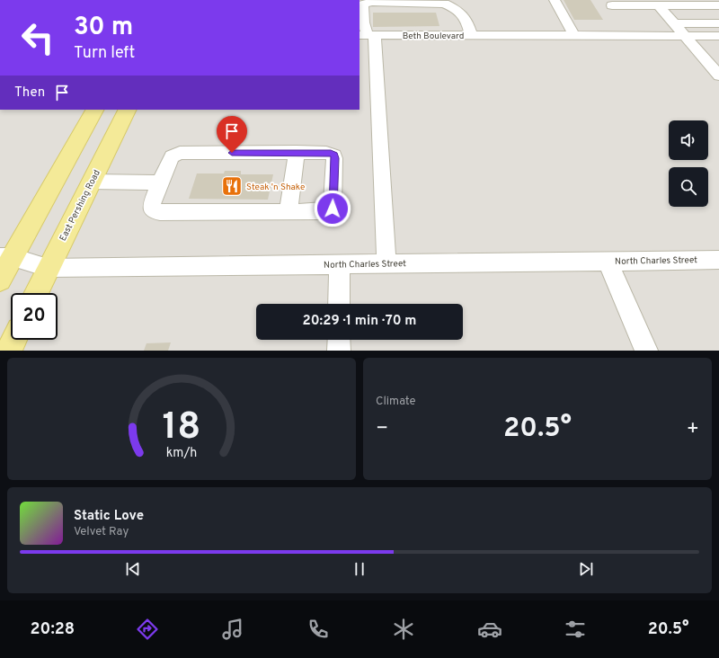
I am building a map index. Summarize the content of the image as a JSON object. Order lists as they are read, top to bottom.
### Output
{
  "streets": {
    "main road": ["East Pershing Road"],
    "street": ["Beth Boulevard", "North Charles Street"]
  },
  "crossings": [
    ["East Pershing Road", "North Charles Street"]
  ],
  "places": {
    "restaurant": ["Steak 'n Shake"]
  },
  "page": {
    "turn": ["30 m", "Turn left"],
    "then": "Then",
    "limit": "20",
    "trip": "20:29 · 1 min · 70 m",
    "tile": "Climate",
    "heat": ["−", "20.5°", "+"],
    "song": ["Static Love", "Velvet Ray"],
    "tabs": ["20:28", "20.5°"],
    "gauge": ["18", "km/h"]
  }
}
